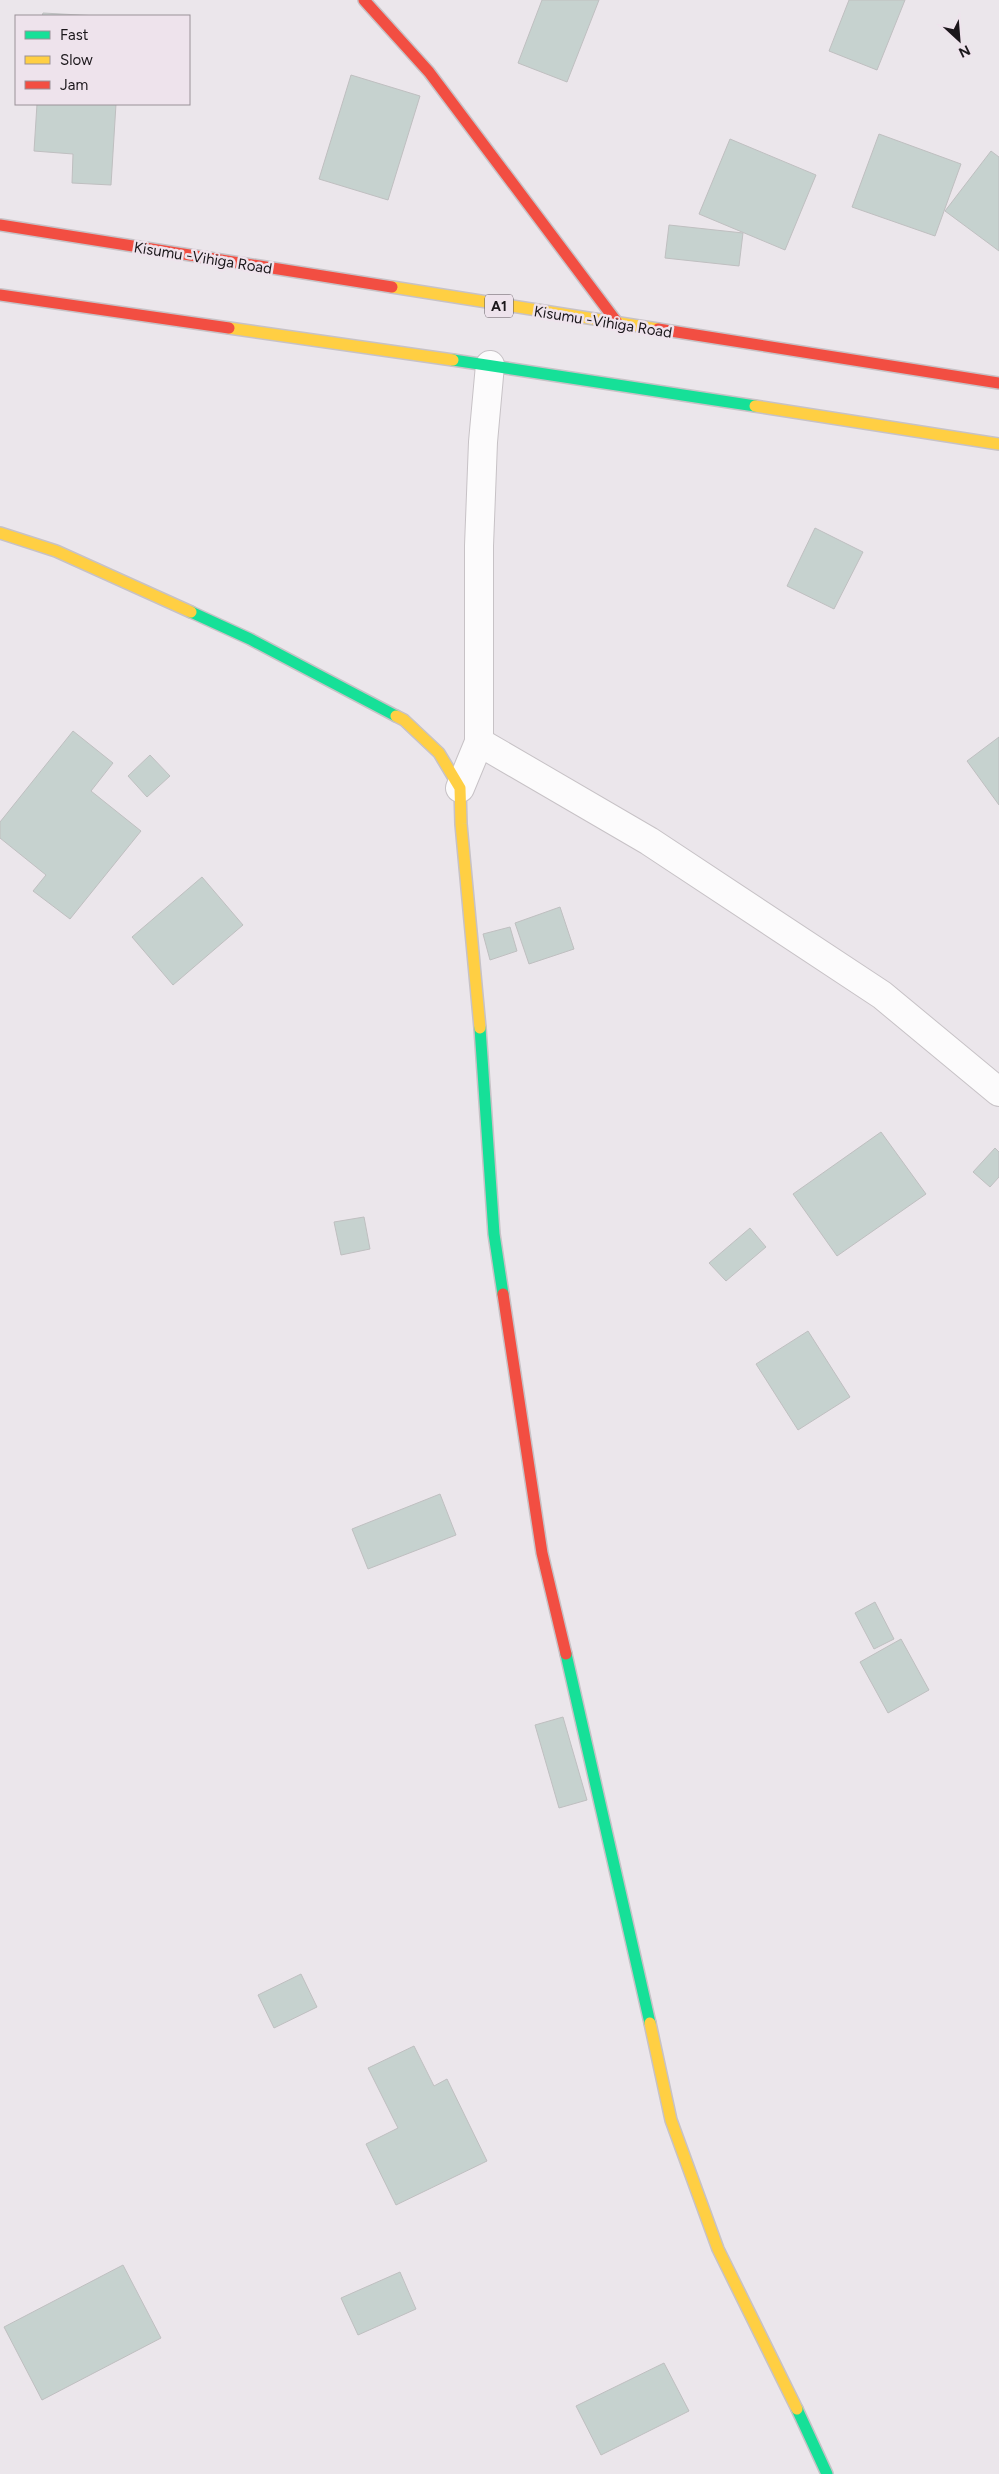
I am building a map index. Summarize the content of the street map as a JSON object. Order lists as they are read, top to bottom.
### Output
{
  "streets": {
    "main road": ["Kisumu -Vihiga Road", "A1"]
  },
  "legend": ["Fast", "Slow", "Jam"],
  "north": "bottom right"
}
